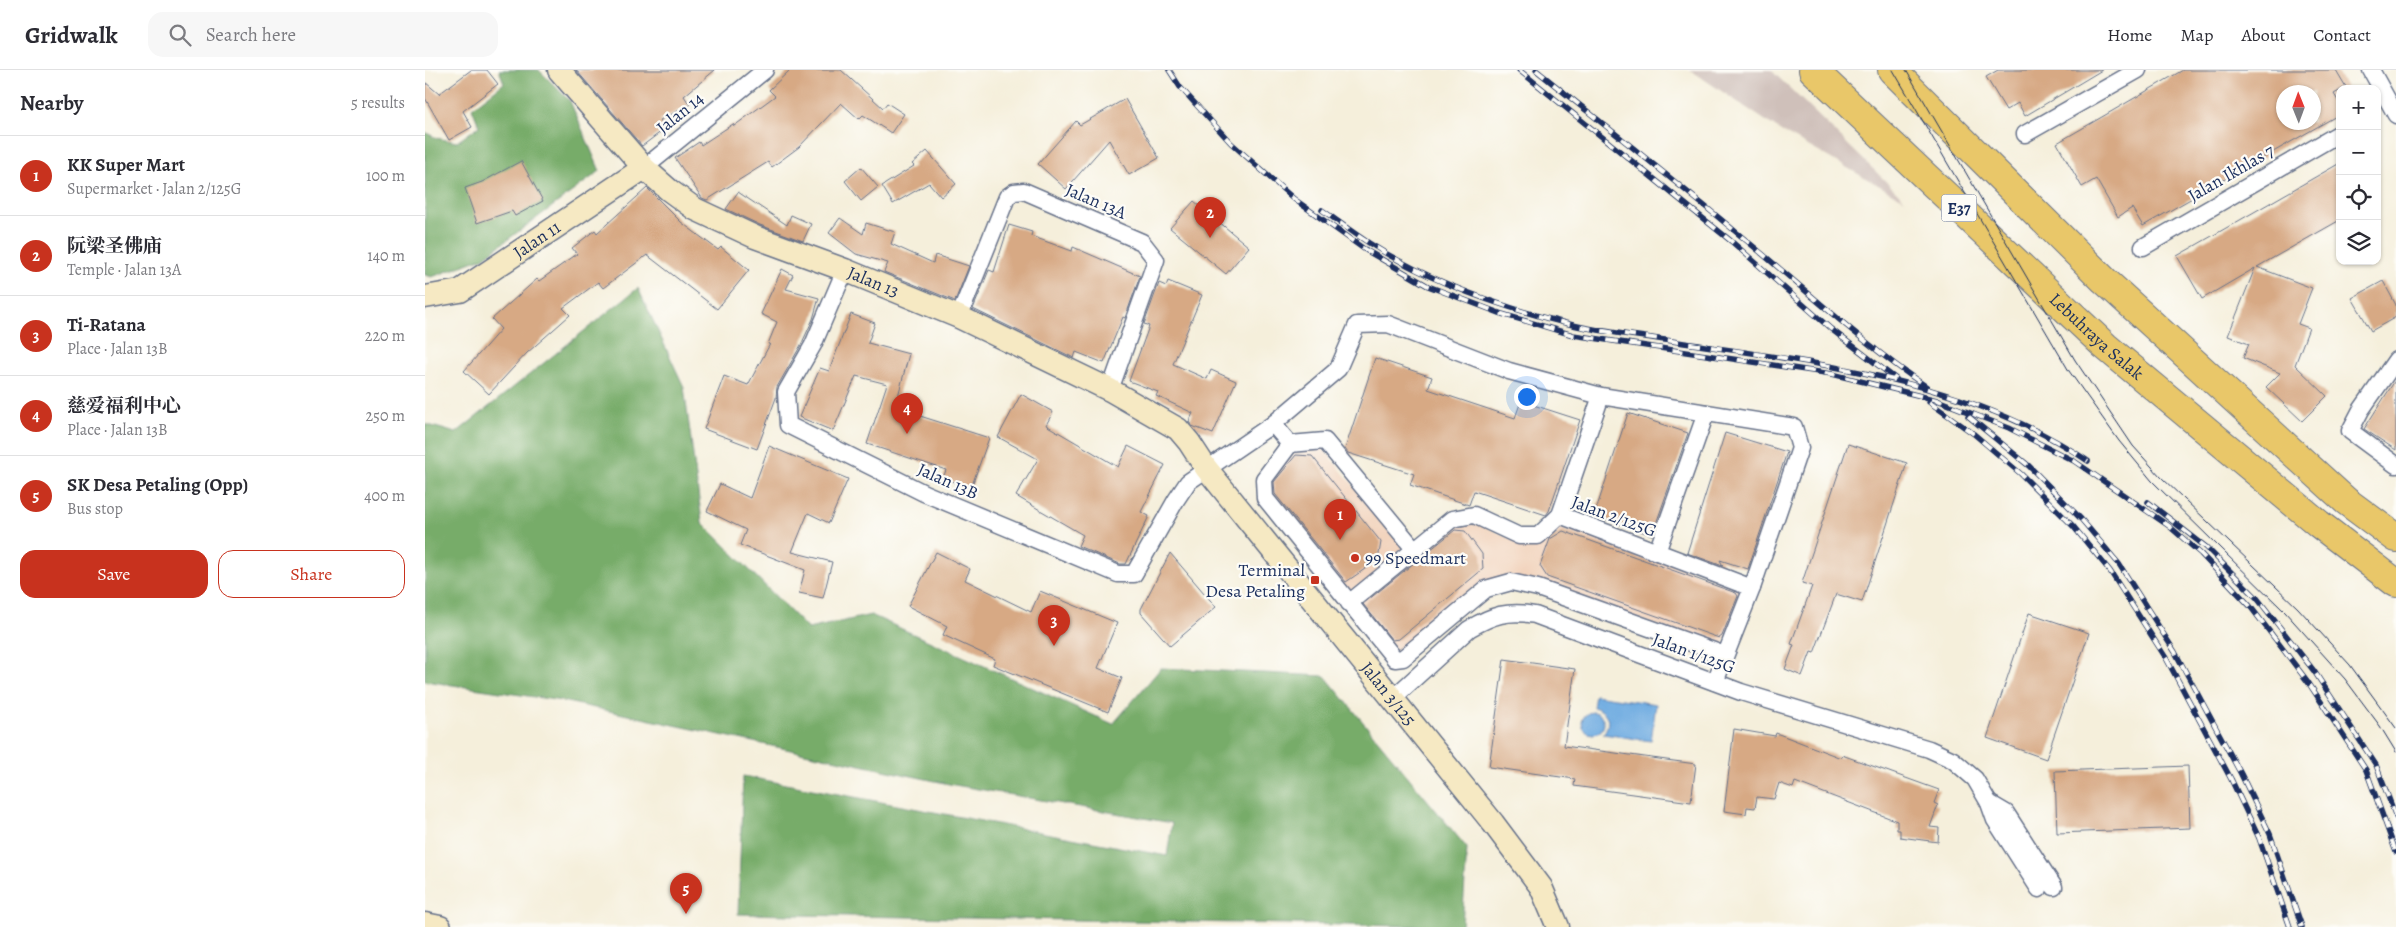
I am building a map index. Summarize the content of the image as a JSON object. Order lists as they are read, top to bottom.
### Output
{
  "streets": {
    "highway": ["E37", "Lebuhraya Salak"],
    "street": [
      "Jalan 14",
      "Jalan Ikhlas 7",
      "Jalan 13A",
      "Jalan 11",
      "Jalan 13",
      "Jalan 13B",
      "Jalan 2/125G",
      "Jalan 1/125G",
      "Jalan 3/125"
    ]
  },
  "crossings": [
    ["Jalan 14", "Jalan 11"],
    ["Jalan 14", "Jalan 13"],
    ["Jalan 13A", "Jalan 13"],
    ["Jalan 11", "Jalan 13"],
    ["Jalan 13", "Jalan 13B"],
    ["Jalan 13", "Jalan 3/125"],
    ["Jalan 13B", "Jalan 3/125"],
    ["Jalan 1/125G", "Jalan 3/125"]
  ],
  "places": {
    "other": ["99 Speedmart"],
    "transit": ["Terminal Desa Petaling"]
  },
  "north": "top",
  "page": {
    "header": "Gridwalk",
    "search": "Search here",
    "nav": [
      "Home",
      "Map",
      "About",
      "Contact"
    ],
    "heading": ["Nearby", "5 results"],
    "map_buttons": ["+", "−"],
    "list": [
      {
        "mark": "1",
        "name": "KK Super Mart",
        "note": "Supermarket · Jalan 2/125G",
        "value": "100 m"
      },
      {
        "mark": "2",
        "name": "阮梁圣佛庙",
        "note": "Temple · Jalan 13A",
        "value": "140 m"
      },
      {
        "mark": "3",
        "name": "Ti-Ratana",
        "note": "Place · Jalan 13B",
        "value": "220 m"
      },
      {
        "mark": "4",
        "name": "慈爱福利中心",
        "note": "Place · Jalan 13B",
        "value": "250 m"
      },
      {
        "mark": "5",
        "name": "SK Desa Petaling (Opp)",
        "note": "Bus stop",
        "value": "400 m"
      }
    ],
    "pins": [
      "2",
      "4",
      "1",
      "3",
      "5"
    ],
    "buttons": ["Save", "Share"]
  }
}
